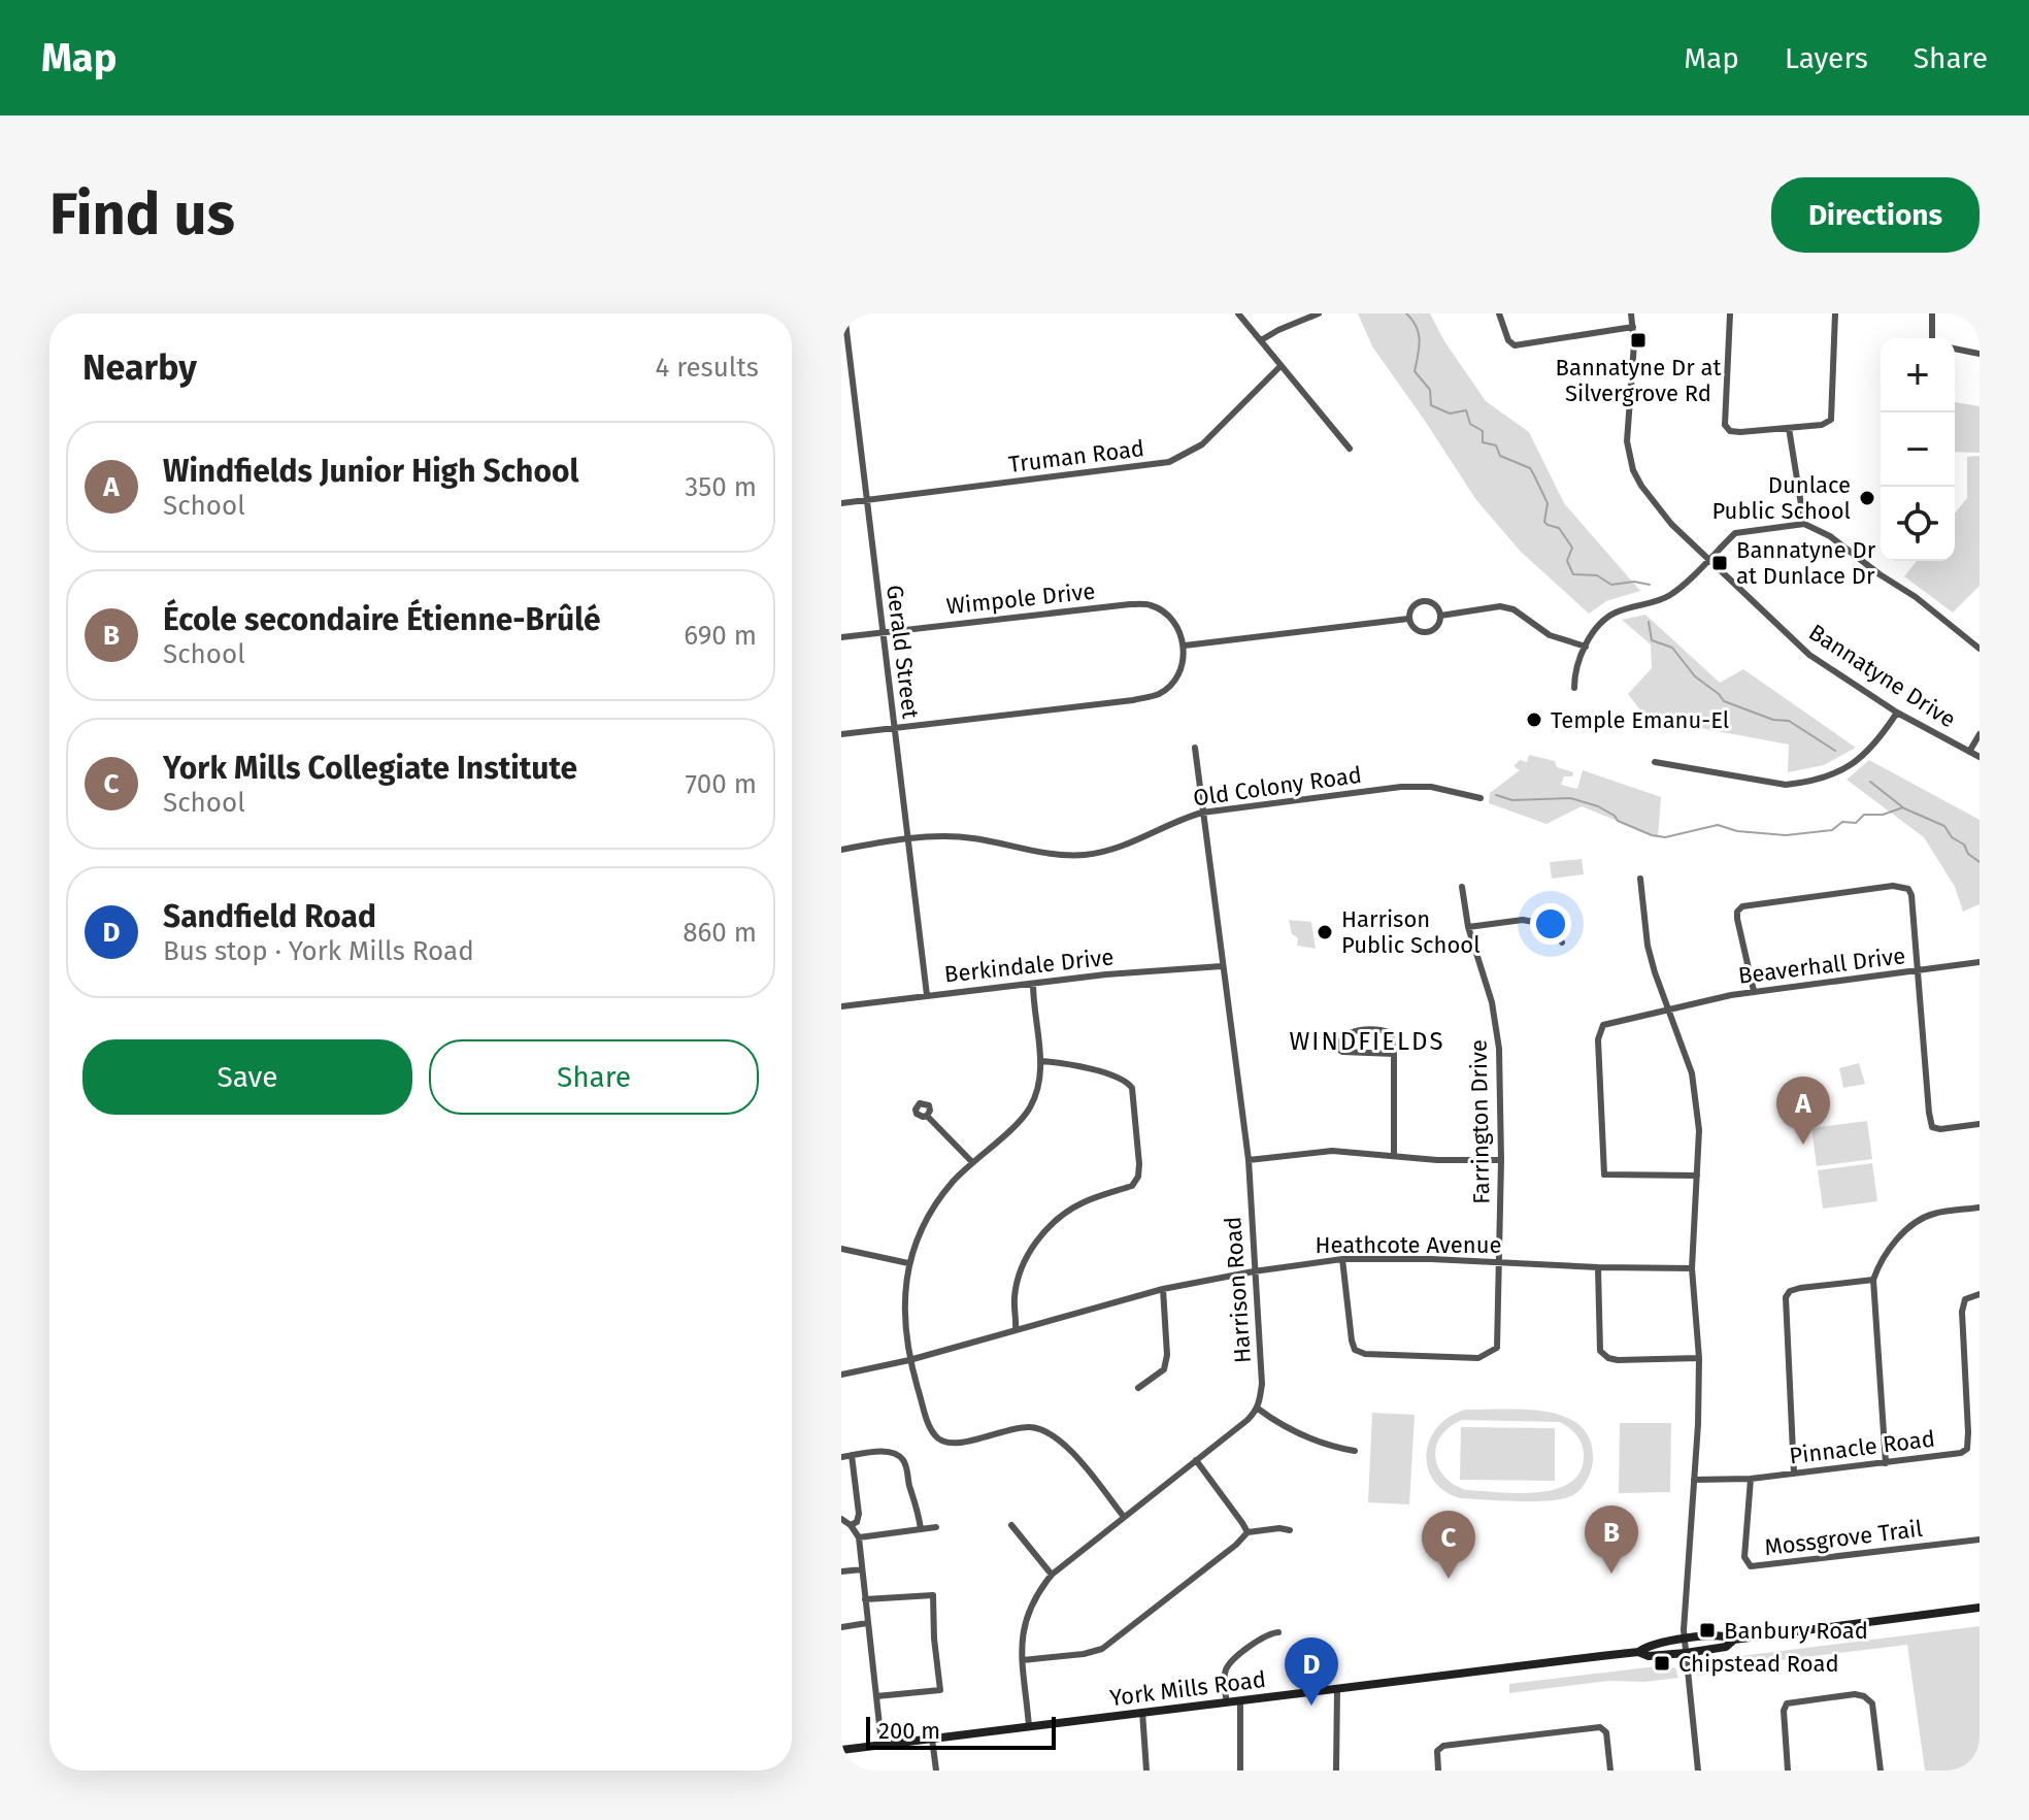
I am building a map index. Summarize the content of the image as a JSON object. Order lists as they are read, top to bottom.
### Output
{
  "streets": {
    "main road": ["York Mills Road"],
    "street": [
      "Truman Road",
      "Wimpole Drive",
      "Gerald Street",
      "Bannatyne Drive",
      "Old Colony Road",
      "Berkindale Drive",
      "Beaverhall Drive",
      "Farrington Drive",
      "Heathcote Avenue",
      "Harrison Road",
      "Pinnacle Road",
      "Mossgrove Trail"
    ]
  },
  "crossings": [
    ["Truman Road", "Gerald Street"],
    ["Wimpole Drive", "Gerald Street"],
    ["Gerald Street", "Old Colony Road"],
    ["Gerald Street", "Berkindale Drive"],
    ["Old Colony Road", "Harrison Road"],
    ["Berkindale Drive", "Harrison Road"],
    ["Farrington Drive", "Heathcote Avenue"],
    ["Heathcote Avenue", "Harrison Road"],
    ["Pinnacle Road", "Mossgrove Trail"]
  ],
  "districts": ["WINDFIELDS"],
  "places": {
    "transit": [
      "Bannatyne Dr at Silvergrove Rd",
      "Bannatyne Dr at Dunlace Dr",
      "Banbury Road",
      "Chipstead Road"
    ],
    "other": ["Dunlace Public School", "Temple Emanu-El", "Harrison Public School"]
  },
  "scale_bar": "200 m",
  "page": {
    "header": "Map",
    "nav": ["Map", "Layers", "Share"],
    "buttons": [
      "Directions",
      ["Save", "Share"]
    ],
    "title": "Find us",
    "heading": ["Nearby", "4 results"],
    "map_buttons": ["+", "−"],
    "list": [
      {
        "mark": "A",
        "name": "Windfields Junior High School",
        "note": "School",
        "value": "350 m"
      },
      {
        "mark": "B",
        "name": "École secondaire Étienne-Brûlé",
        "note": "School",
        "value": "690 m"
      },
      {
        "mark": "C",
        "name": "York Mills Collegiate Institute",
        "note": "School",
        "value": "700 m"
      },
      {
        "mark": "D",
        "name": "Sandfield Road",
        "note": "Bus stop · York Mills Road",
        "value": "860 m"
      }
    ],
    "pins": [
      "A",
      "B",
      "C",
      "D"
    ],
    "scale": "200 m"
  }
}
